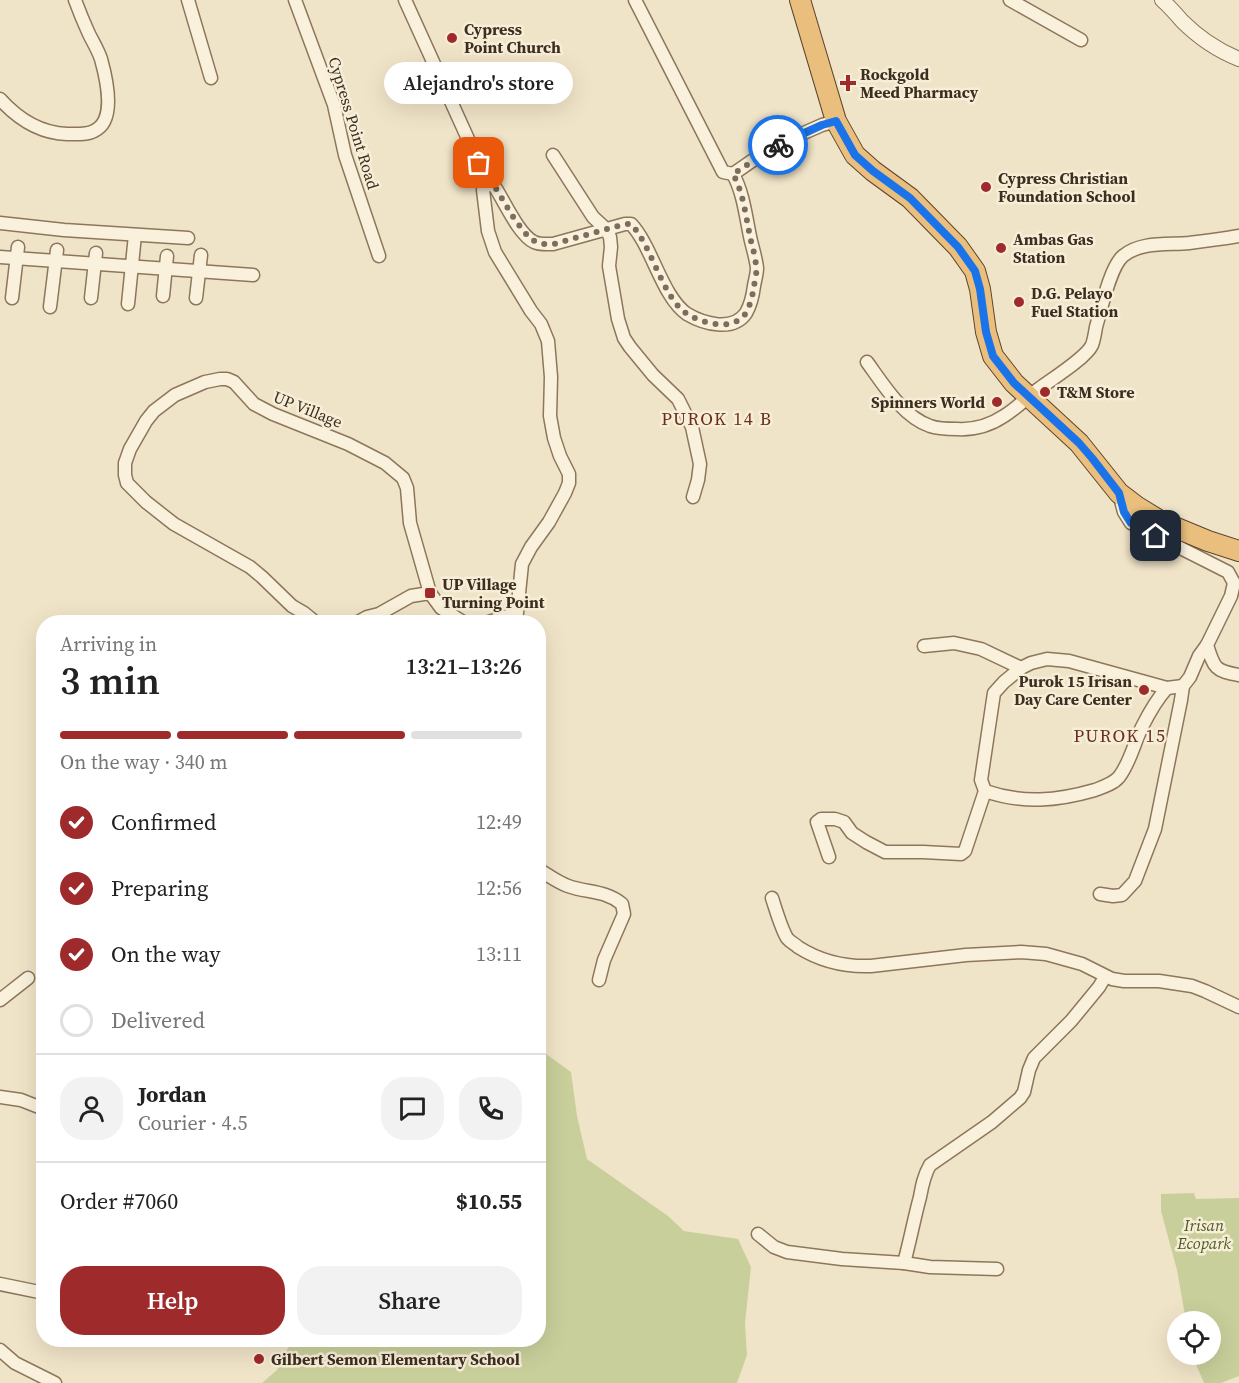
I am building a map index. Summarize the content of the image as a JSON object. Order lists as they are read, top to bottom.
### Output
{
  "streets": {
    "street": ["Cypress Point Road", "UP Village"]
  },
  "districts": ["PUROK 14 B", "PUROK 15"],
  "parks": ["Irisan Ecopark"],
  "places": {
    "other": [
      "Cypress Point Church",
      "Alejandro's store",
      "Cypress Christian Foundation School",
      "Ambas Gas Station",
      "D.G. Pelayo Fuel Station",
      "T&M Store",
      "Spinners World",
      "Purok 15 Irisan Day Care Center",
      "Gilbert Semon Elementary School"
    ],
    "health": ["Rockgold Meed Pharmacy"],
    "transit": ["UP Village Turning Point"]
  },
  "page": {
    "bubble": "Alejandro's store",
    "heading": ["3 min", "Arriving in", "13:21–13:26"],
    "panel": [
      "Jordan",
      "Courier · 4.5",
      "Order #7060",
      "$10.55"
    ],
    "bar": "On the way · 340 m",
    "list": [
      ["Confirmed", "12:49"],
      ["Preparing", "12:56"],
      ["On the way", "13:11"],
      "Delivered"
    ],
    "buttons": ["Help", "Share"]
  }
}
